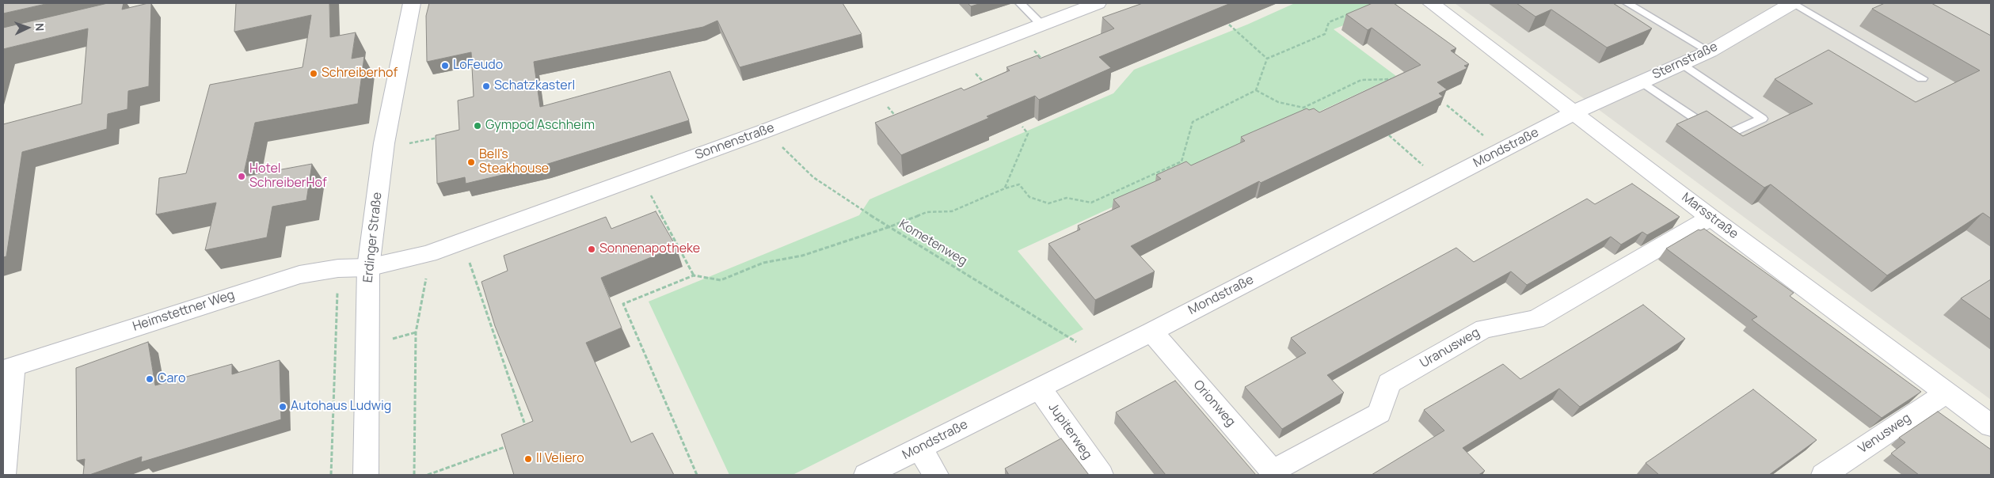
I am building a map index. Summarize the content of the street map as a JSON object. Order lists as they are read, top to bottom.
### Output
{
  "streets": {
    "street": [
      "Sternstraße",
      "Sonnenstraße",
      "Mondstraße",
      "Marsstraße",
      "Erdinger Straße",
      "Heimstettner Weg",
      "Uranusweg",
      "Orionweg",
      "Jupiterweg",
      "Venusweg"
    ],
    "path": ["Kometenweg"]
  },
  "crossings": [
    ["Sternstraße", "Mondstraße"],
    ["Sternstraße", "Marsstraße"],
    ["Sonnenstraße", "Erdinger Straße"],
    ["Sonnenstraße", "Kometenweg"],
    ["Sonnenstraße", "Heimstettner Weg"],
    ["Mondstraße", "Marsstraße"],
    ["Mondstraße", "Kometenweg"],
    ["Mondstraße", "Orionweg"],
    ["Mondstraße", "Jupiterweg"],
    ["Marsstraße", "Uranusweg"],
    ["Marsstraße", "Venusweg"],
    ["Erdinger Straße", "Heimstettner Weg"],
    ["Uranusweg", "Orionweg"]
  ],
  "places": [
    "LoFeudo",
    "Schreiberhof",
    "Schatzkasterl",
    "Gympod Aschheim",
    "Bell's Steakhouse",
    "Hotel SchreiberHof",
    "Sonnenapotheke",
    "Caro",
    "Autohaus Ludwig",
    "Il Veliero"
  ],
  "north": "right"
}
